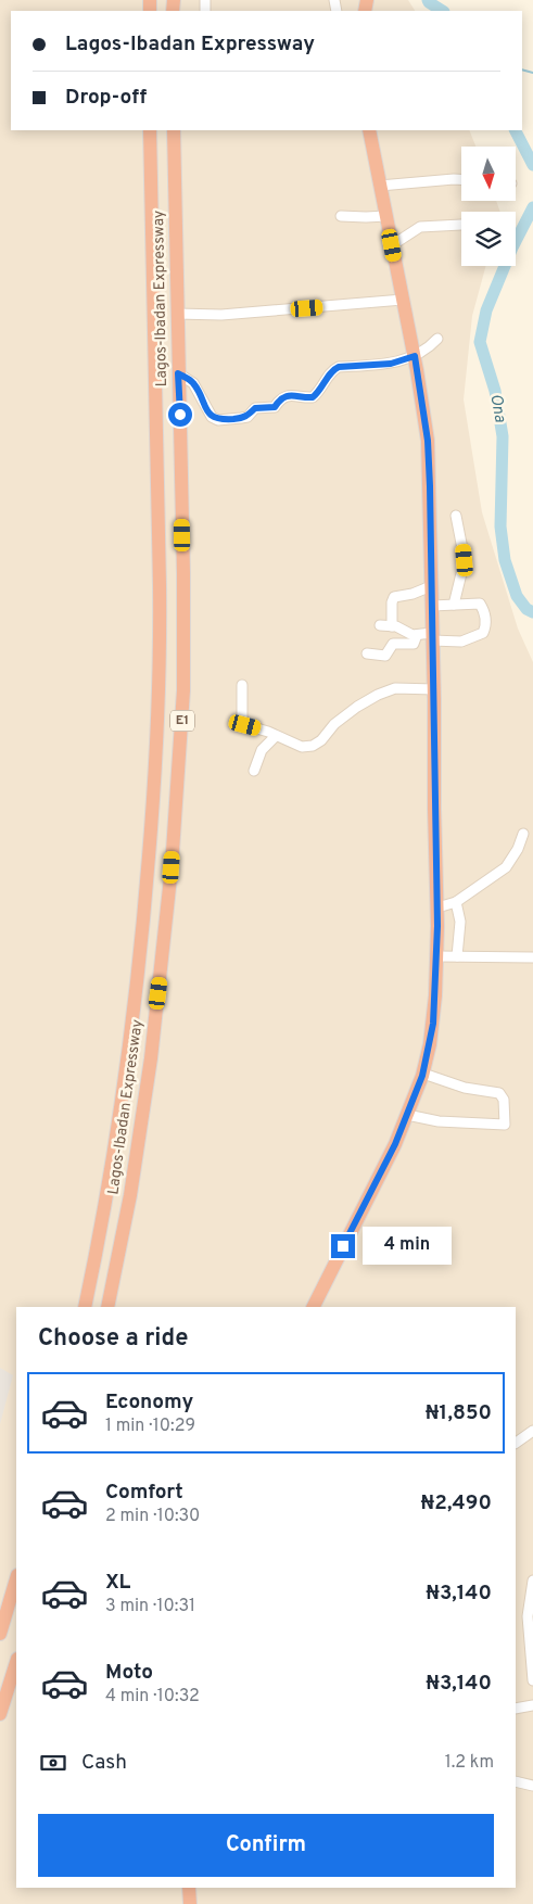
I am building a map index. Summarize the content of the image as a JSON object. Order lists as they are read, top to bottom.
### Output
{
  "streets": {
    "highway": ["Lagos-Ibadan Expressway", "E1"]
  },
  "water": ["Ona"],
  "north": "bottom",
  "page": {
    "banner": ["Lagos-Ibadan Expressway", "Drop-off"],
    "bubble": "4 min",
    "heading": "Choose a ride",
    "list": [
      {
        "name": "Economy",
        "note": "1 min · 10:29",
        "value": "₦1,850"
      },
      {
        "name": "Comfort",
        "note": "2 min · 10:30",
        "value": "₦2,490"
      },
      {
        "name": "XL",
        "note": "3 min · 10:31",
        "value": "₦3,140"
      },
      {
        "name": "Moto",
        "note": "4 min · 10:32",
        "value": "₦3,140"
      }
    ],
    "pay": ["Cash", "1.2 km"],
    "buttons": "Confirm"
  }
}
